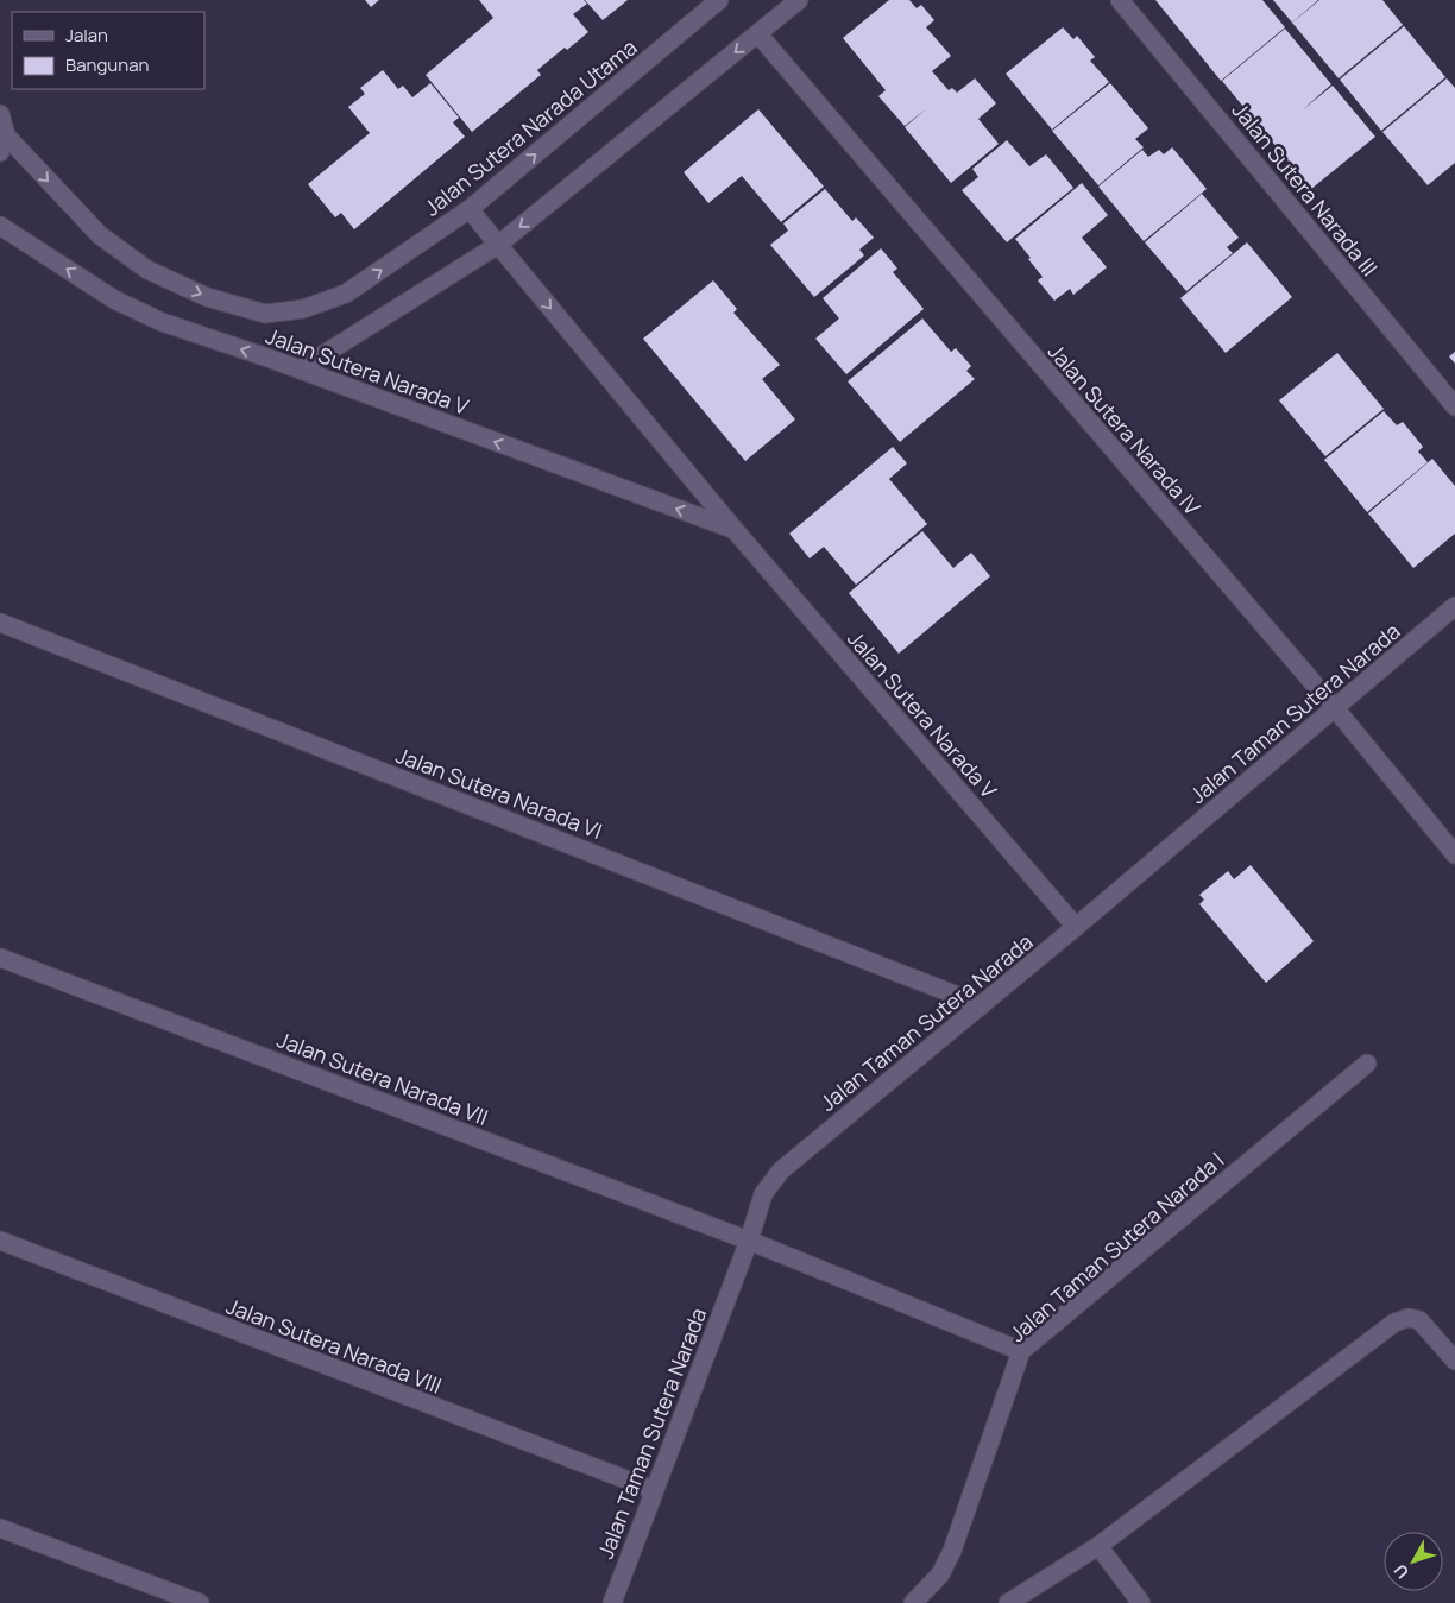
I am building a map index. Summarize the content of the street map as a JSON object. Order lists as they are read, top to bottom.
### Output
{
  "streets": {
    "street": [
      "Jalan Sutera Narada Utama",
      "Jalan Sutera Narada III",
      "Jalan Sutera Narada V",
      "Jalan Sutera Narada IV",
      "Jalan Taman Sutera Narada",
      "Jalan Sutera Narada VI",
      "Jalan Sutera Narada VII",
      "Jalan Taman Sutera Narada I",
      "Jalan Sutera Narada VIII"
    ]
  },
  "crossings": [
    ["Jalan Sutera Narada Utama", "Jalan Sutera Narada V"],
    ["Jalan Sutera Narada V", "Jalan Taman Sutera Narada"],
    ["Jalan Sutera Narada IV", "Jalan Taman Sutera Narada"],
    ["Jalan Taman Sutera Narada", "Jalan Sutera Narada VI"],
    ["Jalan Taman Sutera Narada", "Jalan Sutera Narada VII"],
    ["Jalan Taman Sutera Narada", "Jalan Sutera Narada VIII"],
    ["Jalan Sutera Narada VII", "Jalan Taman Sutera Narada I"]
  ],
  "one_way": ["Jalan Sutera Narada Utama"],
  "legend": ["Jalan", "Bangunan"],
  "north": "bottom left"
}
